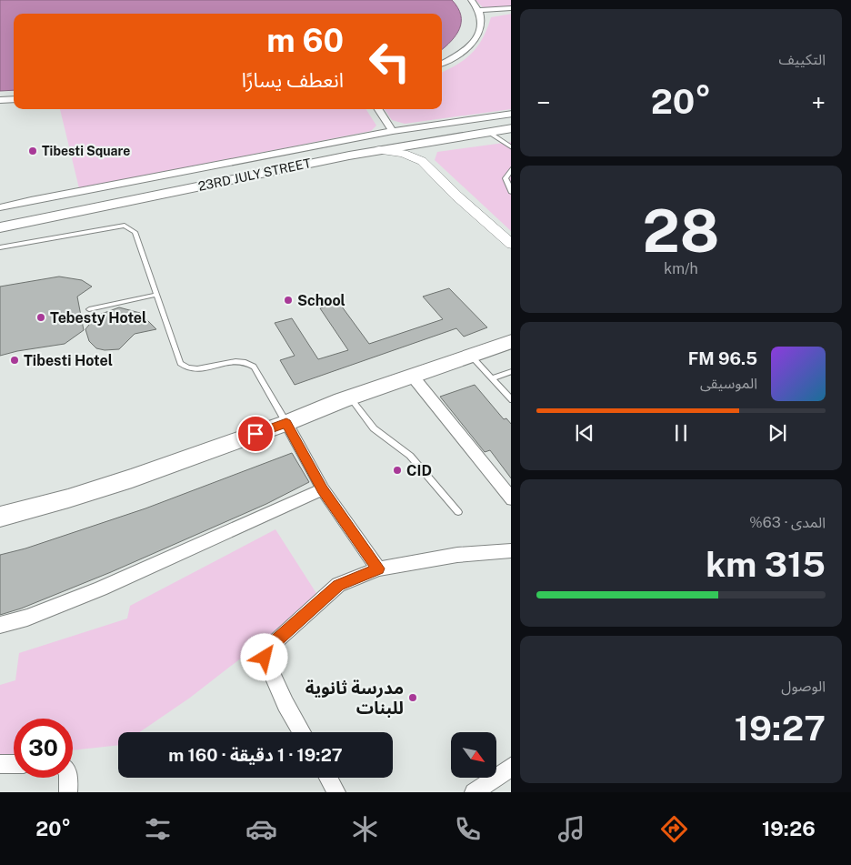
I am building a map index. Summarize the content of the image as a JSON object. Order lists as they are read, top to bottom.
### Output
{
  "streets": {
    "main road": ["23RD JULY STREET"]
  },
  "places": [
    "Tibesti Square",
    "School",
    "Tebesty Hotel",
    "Tibesti Hotel",
    "CID",
    "مدرسة ثانوية للبنات"
  ],
  "north": "bottom right",
  "page": {
    "tile": [
      "التكييف",
      ["28", "km/h"],
      ["المدى · 63%", "315 km"],
      ["الوصول", "19:27"]
    ],
    "turn": ["60 m", "انعطف يسارًا"],
    "heat": ["−", "20°", "+"],
    "song": ["96.5 FM", "الموسيقى"],
    "limit": "30",
    "trip": "19:27 · 1 دقيقة · 160 m",
    "tabs": ["19:26", "20°"]
  }
}
